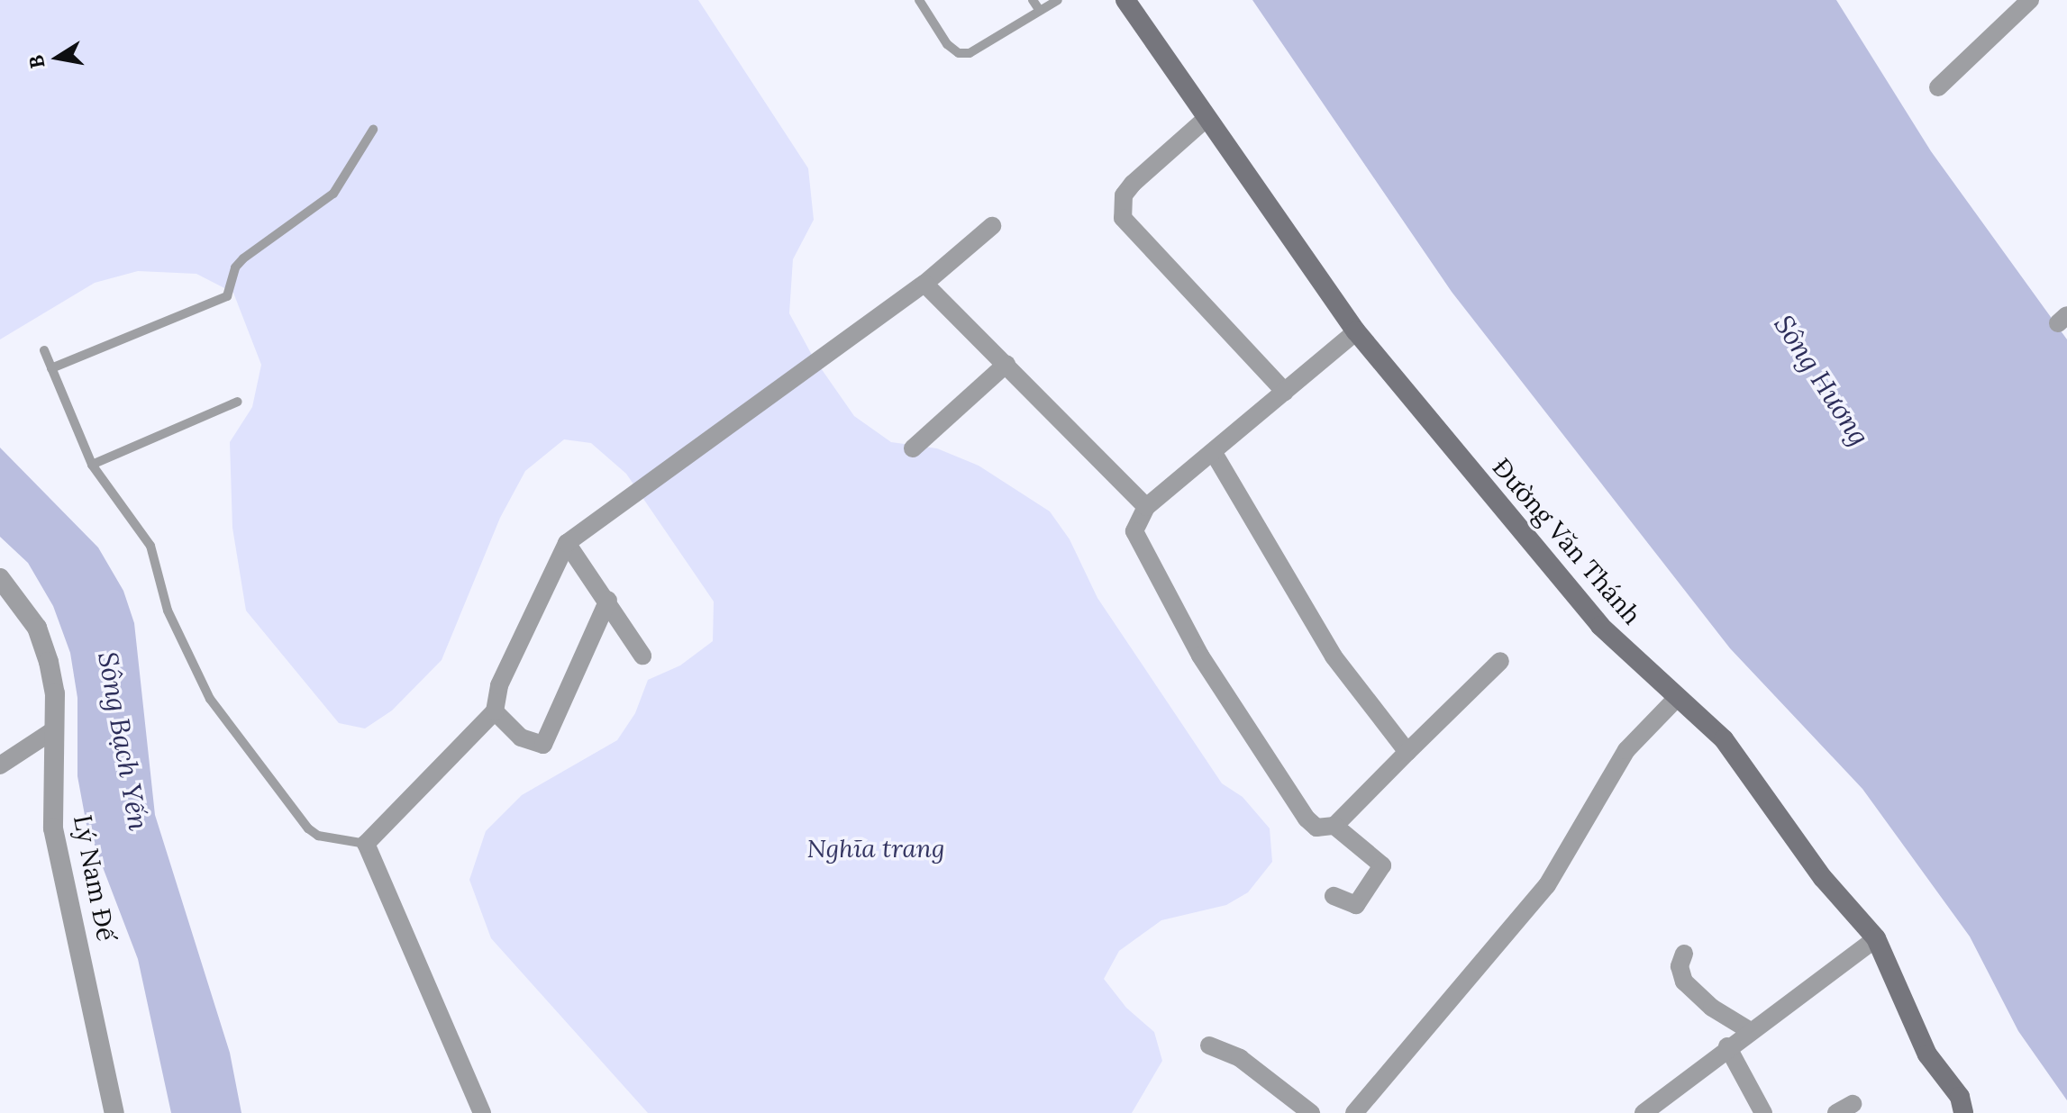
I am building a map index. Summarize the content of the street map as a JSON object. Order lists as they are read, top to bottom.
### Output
{
  "streets": {
    "main road": ["Đường Văn Thánh"],
    "street": ["Lý Nam Đế"]
  },
  "water": ["Sông Hương", "Sông Bạch Yến"],
  "parks": ["Nghĩa trang"],
  "north": "left"
}
